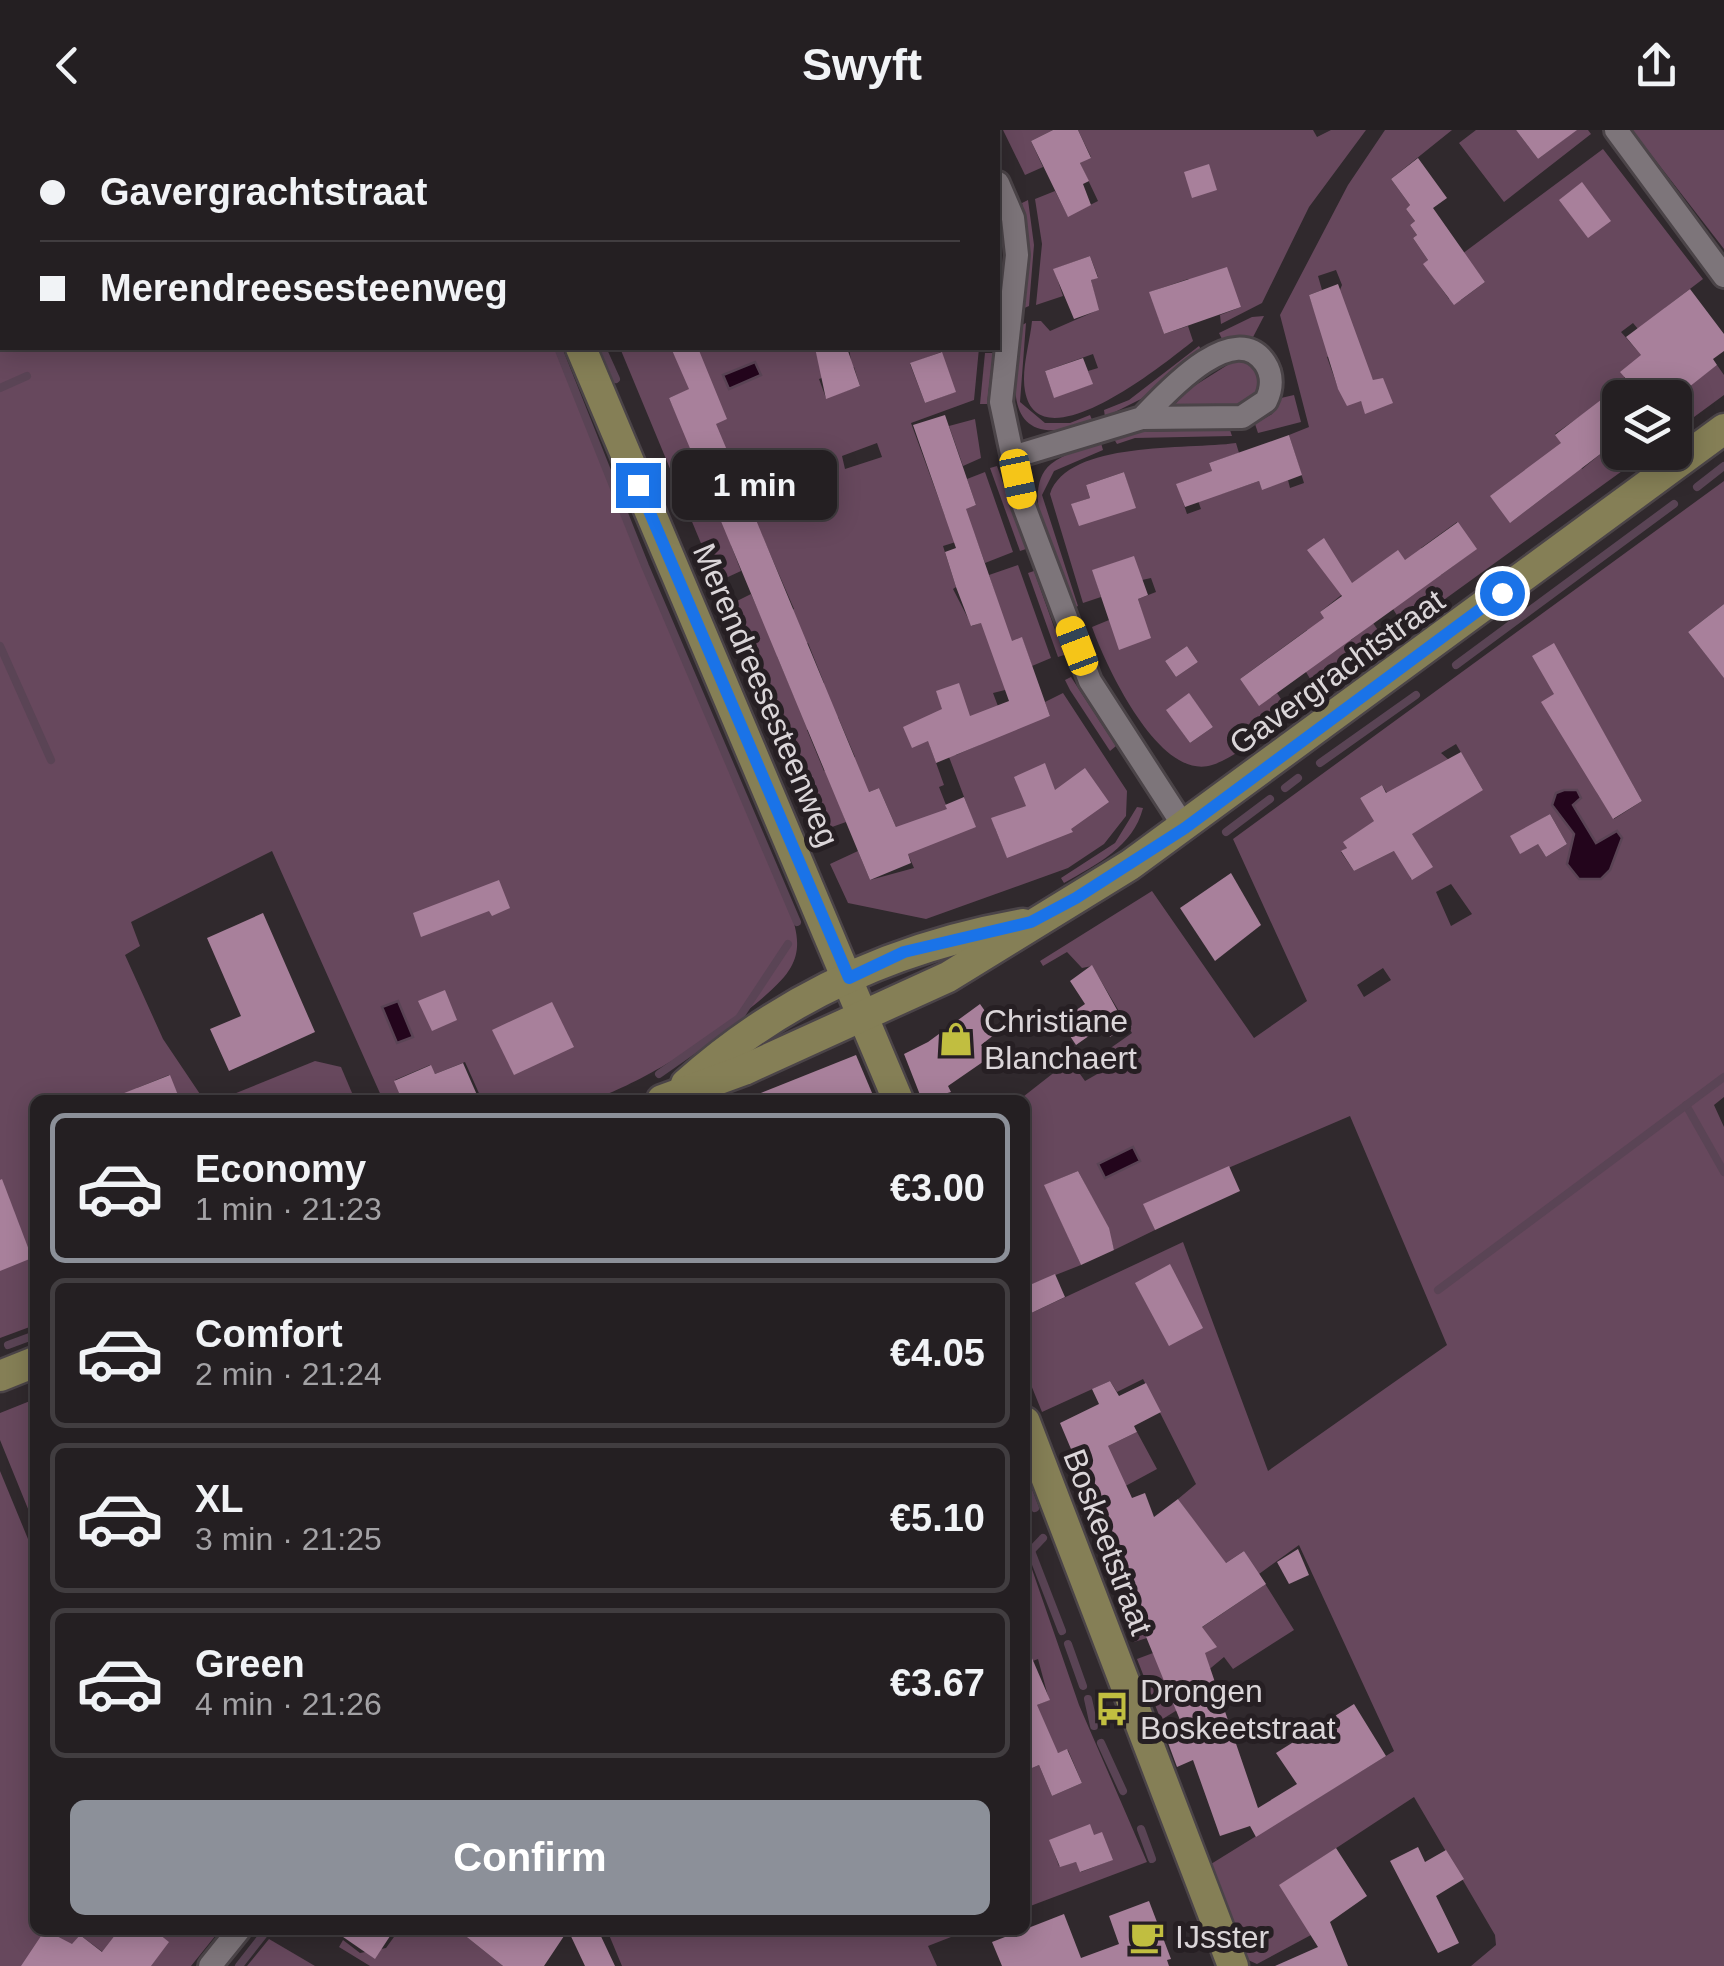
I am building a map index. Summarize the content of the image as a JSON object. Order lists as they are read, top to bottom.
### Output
{
  "streets": {
    "street": ["Gavergrachtstraat", "Merendreesesteenweg", "Boskeetstraat"]
  },
  "crossings": [
    ["Gavergrachtstraat", "Merendreesesteenweg"]
  ],
  "places": {
    "shop": ["Christiane Blanchaert"],
    "bus stop": ["Drongen Boskeetstraat"],
    "cafe": ["IJsster"]
  },
  "page": {
    "header": "Swyft",
    "banner": ["Gavergrachtstraat", "Merendreesesteenweg"],
    "bubble": "1 min",
    "list": [
      {
        "name": "Economy",
        "note": "1 min · 21:23",
        "value": "€3.00"
      },
      {
        "name": "Comfort",
        "note": "2 min · 21:24",
        "value": "€4.05"
      },
      {
        "name": "XL",
        "note": "3 min · 21:25",
        "value": "€5.10"
      },
      {
        "name": "Green",
        "note": "4 min · 21:26",
        "value": "€3.67"
      }
    ],
    "buttons": "Confirm"
  }
}
